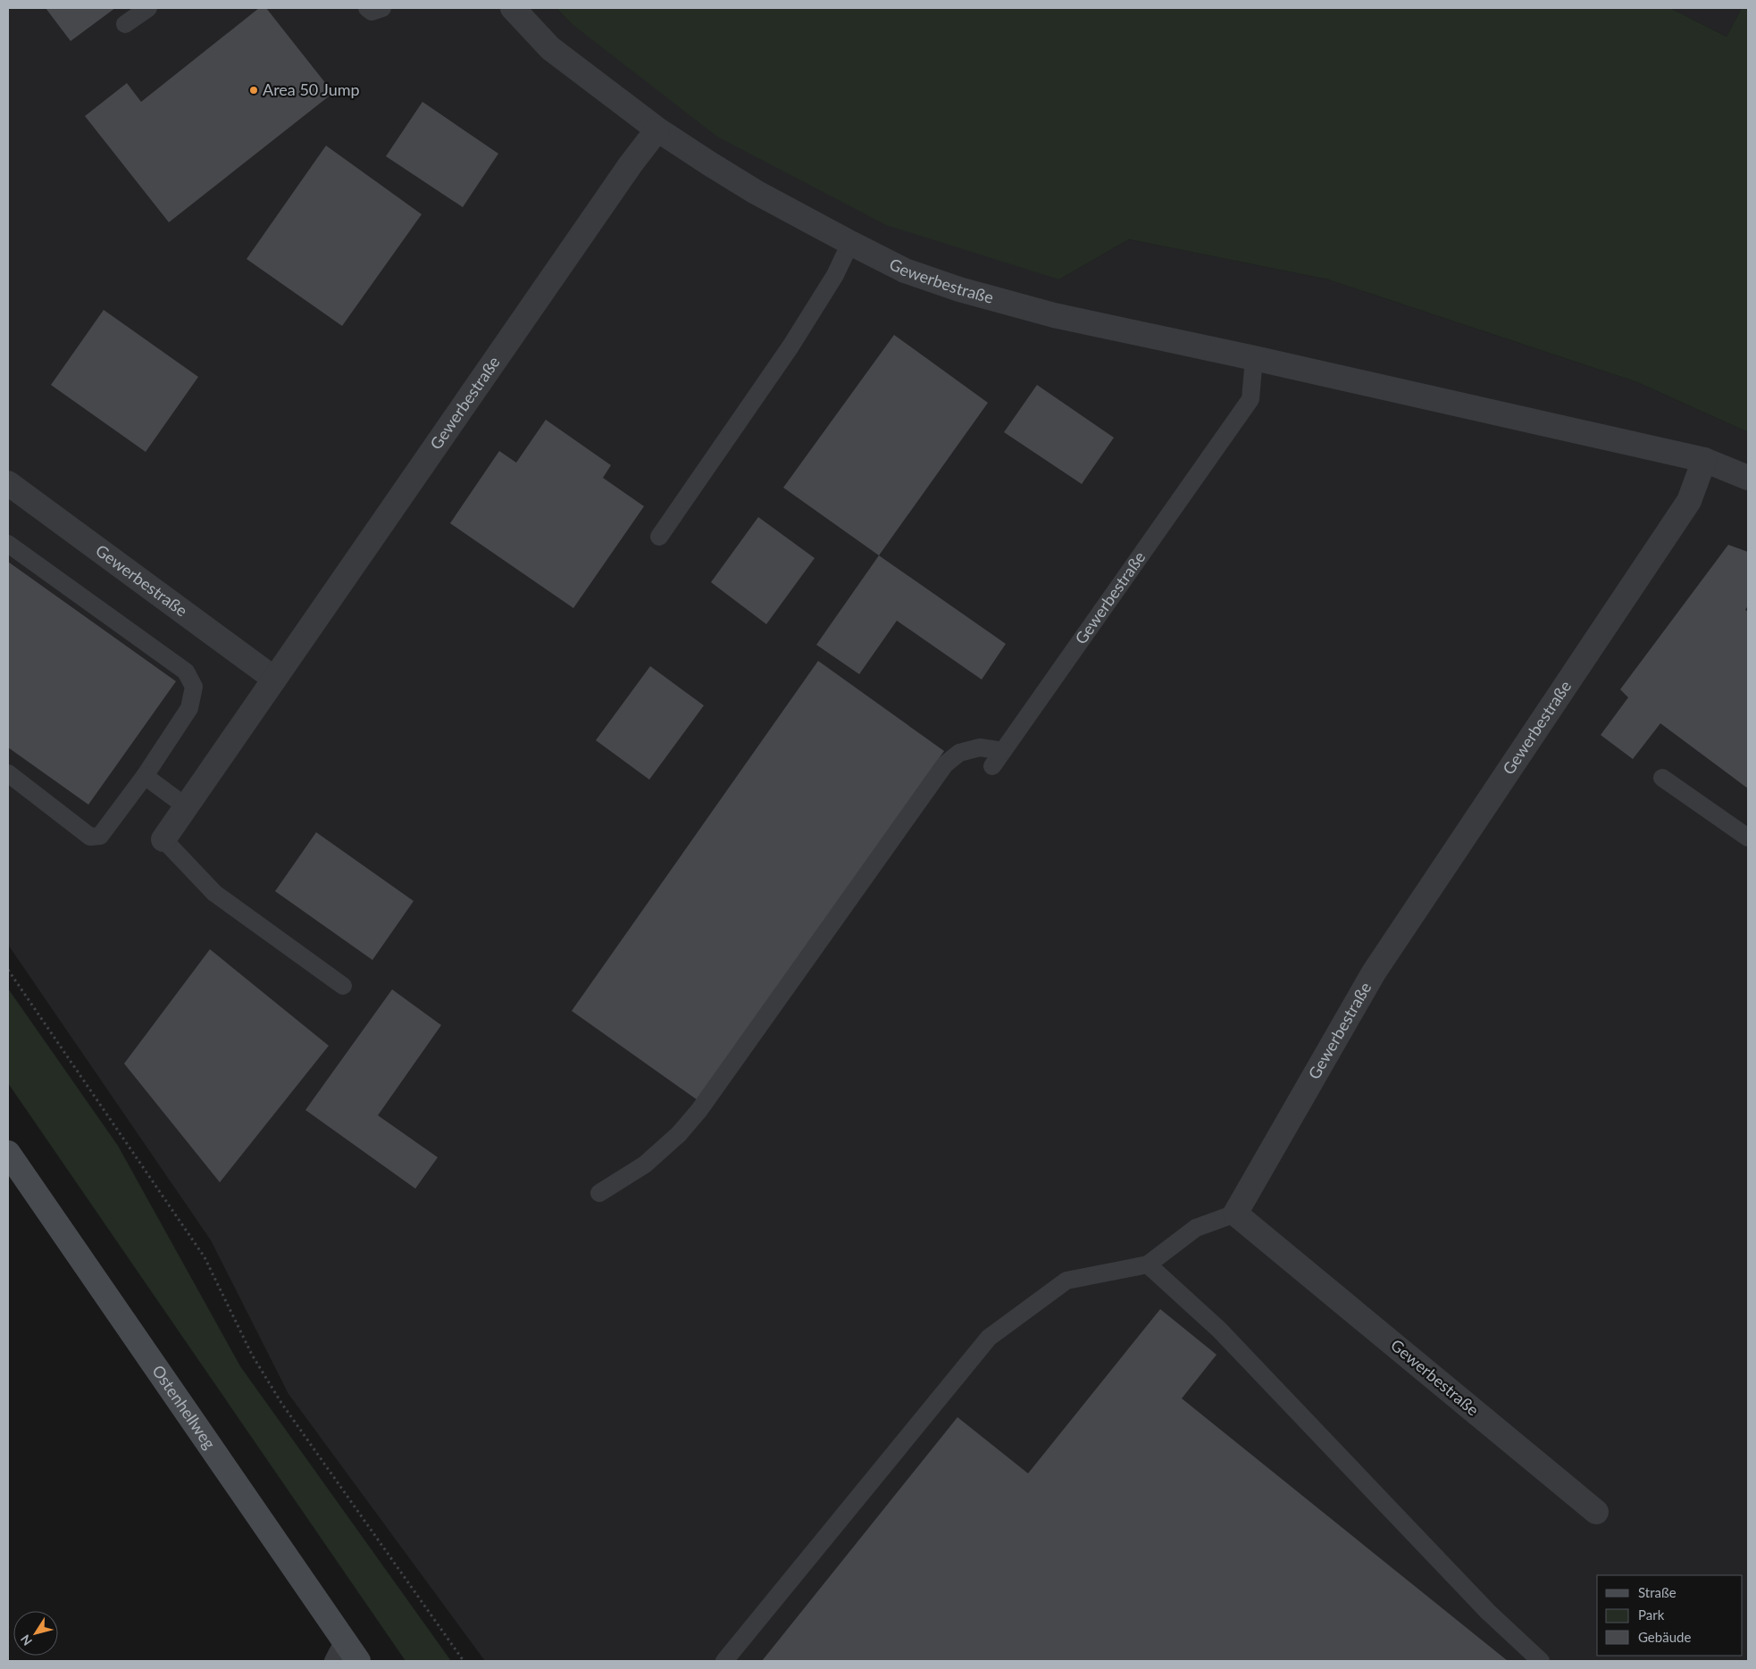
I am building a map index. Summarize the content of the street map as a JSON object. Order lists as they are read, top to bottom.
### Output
{
  "streets": {
    "main road": ["Ostenhellweg"],
    "street": ["Gewerbestraße"]
  },
  "places": ["Area 50 Jump"],
  "legend": ["Straße", "Park", "Gebäude"],
  "north": "bottom left"
}
